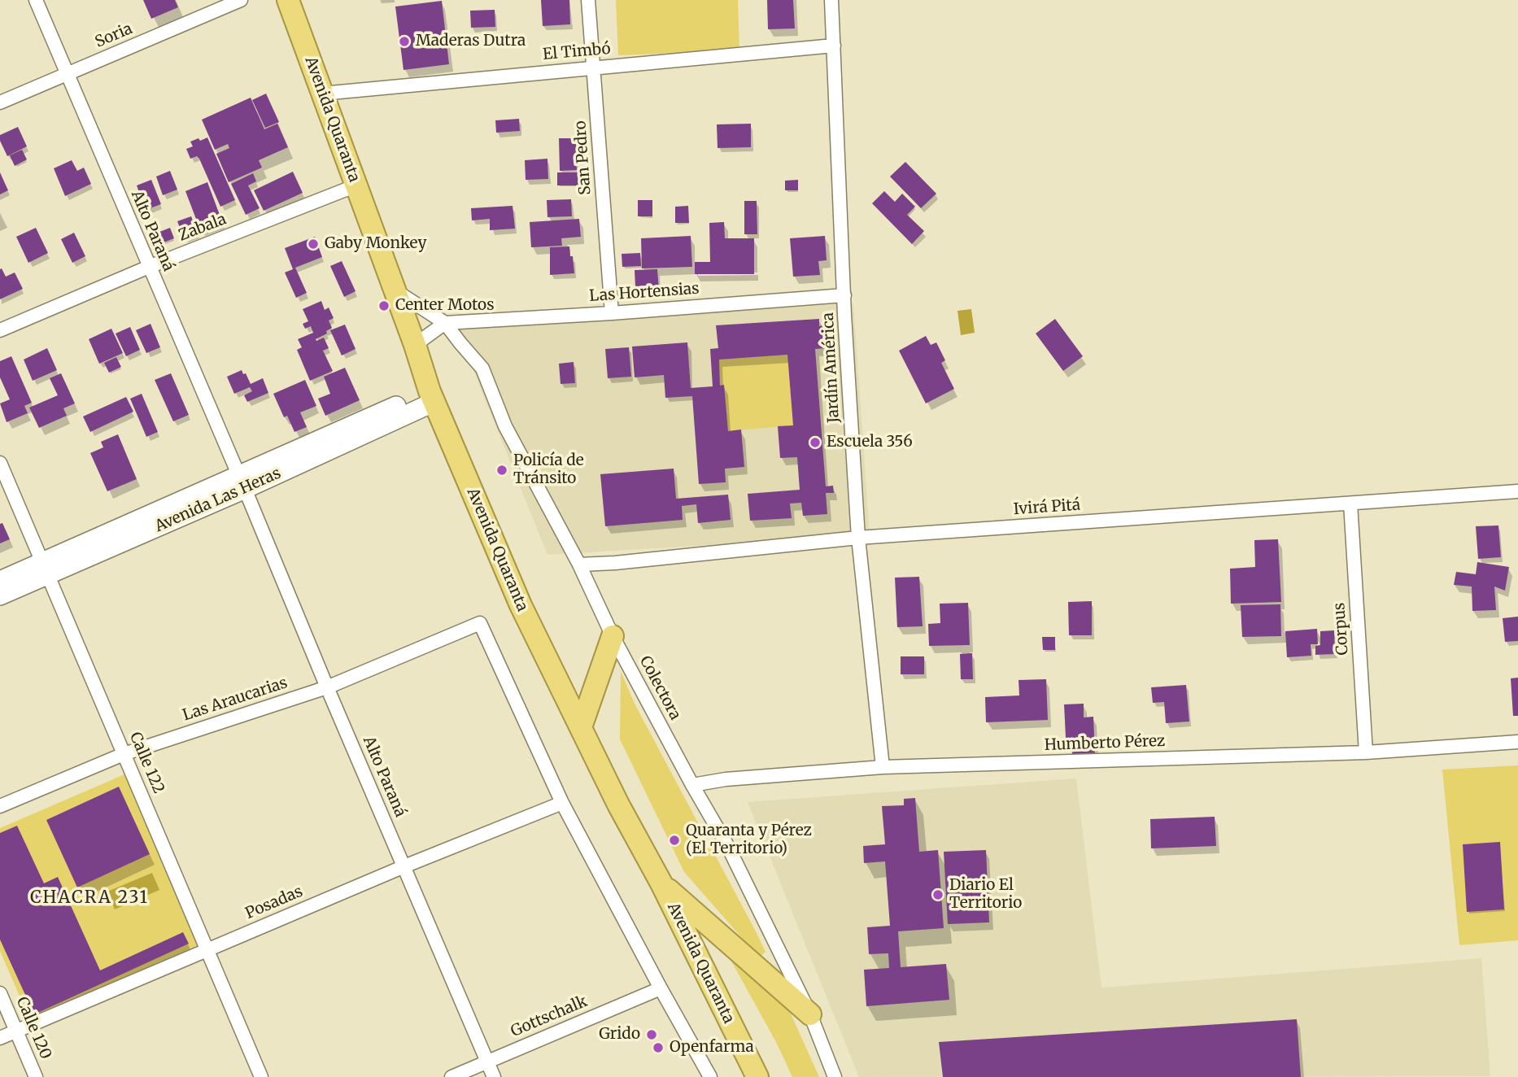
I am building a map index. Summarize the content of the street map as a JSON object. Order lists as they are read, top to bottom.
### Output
{
  "streets": {
    "highway": ["Avenida Quaranta"],
    "main road": ["Avenida Las Heras"],
    "street": [
      "Soria",
      "El Timbó",
      "San Pedro",
      "Zabala",
      "Alto Paraná",
      "Las Hortensias",
      "Jardín América",
      "Ivirá Pitá",
      "Corpus",
      "Colectora",
      "Las Araucarias",
      "Humberto Pérez",
      "Calle 122",
      "Posadas",
      "Gottschalk",
      "Calle 120"
    ]
  },
  "crossings": [
    ["Soria", "Alto Paraná"],
    ["El Timbó", "Avenida Quaranta"],
    ["El Timbó", "San Pedro"],
    ["El Timbó", "Jardín América"],
    ["Avenida Quaranta", "Zabala"],
    ["Avenida Quaranta", "Avenida Las Heras"],
    ["San Pedro", "Las Hortensias"],
    ["Zabala", "Alto Paraná"],
    ["Alto Paraná", "Avenida Las Heras"],
    ["Alto Paraná", "Las Araucarias"],
    ["Alto Paraná", "Posadas"],
    ["Alto Paraná", "Gottschalk"],
    ["Las Hortensias", "Jardín América"],
    ["Las Hortensias", "Colectora"],
    ["Jardín América", "Ivirá Pitá"],
    ["Jardín América", "Humberto Pérez"],
    ["Avenida Las Heras", "Calle 122"],
    ["Ivirá Pitá", "Corpus"],
    ["Ivirá Pitá", "Colectora"],
    ["Corpus", "Humberto Pérez"],
    ["Colectora", "Humberto Pérez"],
    ["Las Araucarias", "Calle 122"],
    ["Las Araucarias", "Posadas"],
    ["Calle 122", "Posadas"],
    ["Posadas", "Calle 120"]
  ],
  "districts": ["CHACRA 231"],
  "places": [
    "Maderas Dutra",
    "Gaby Monkey",
    "Center Motos",
    "Escuela 356",
    "Policía de Tránsito",
    "Quaranta y Pérez (El Territorio)",
    "Diario El Territorio",
    "Grido",
    "Openfarma"
  ]
}
